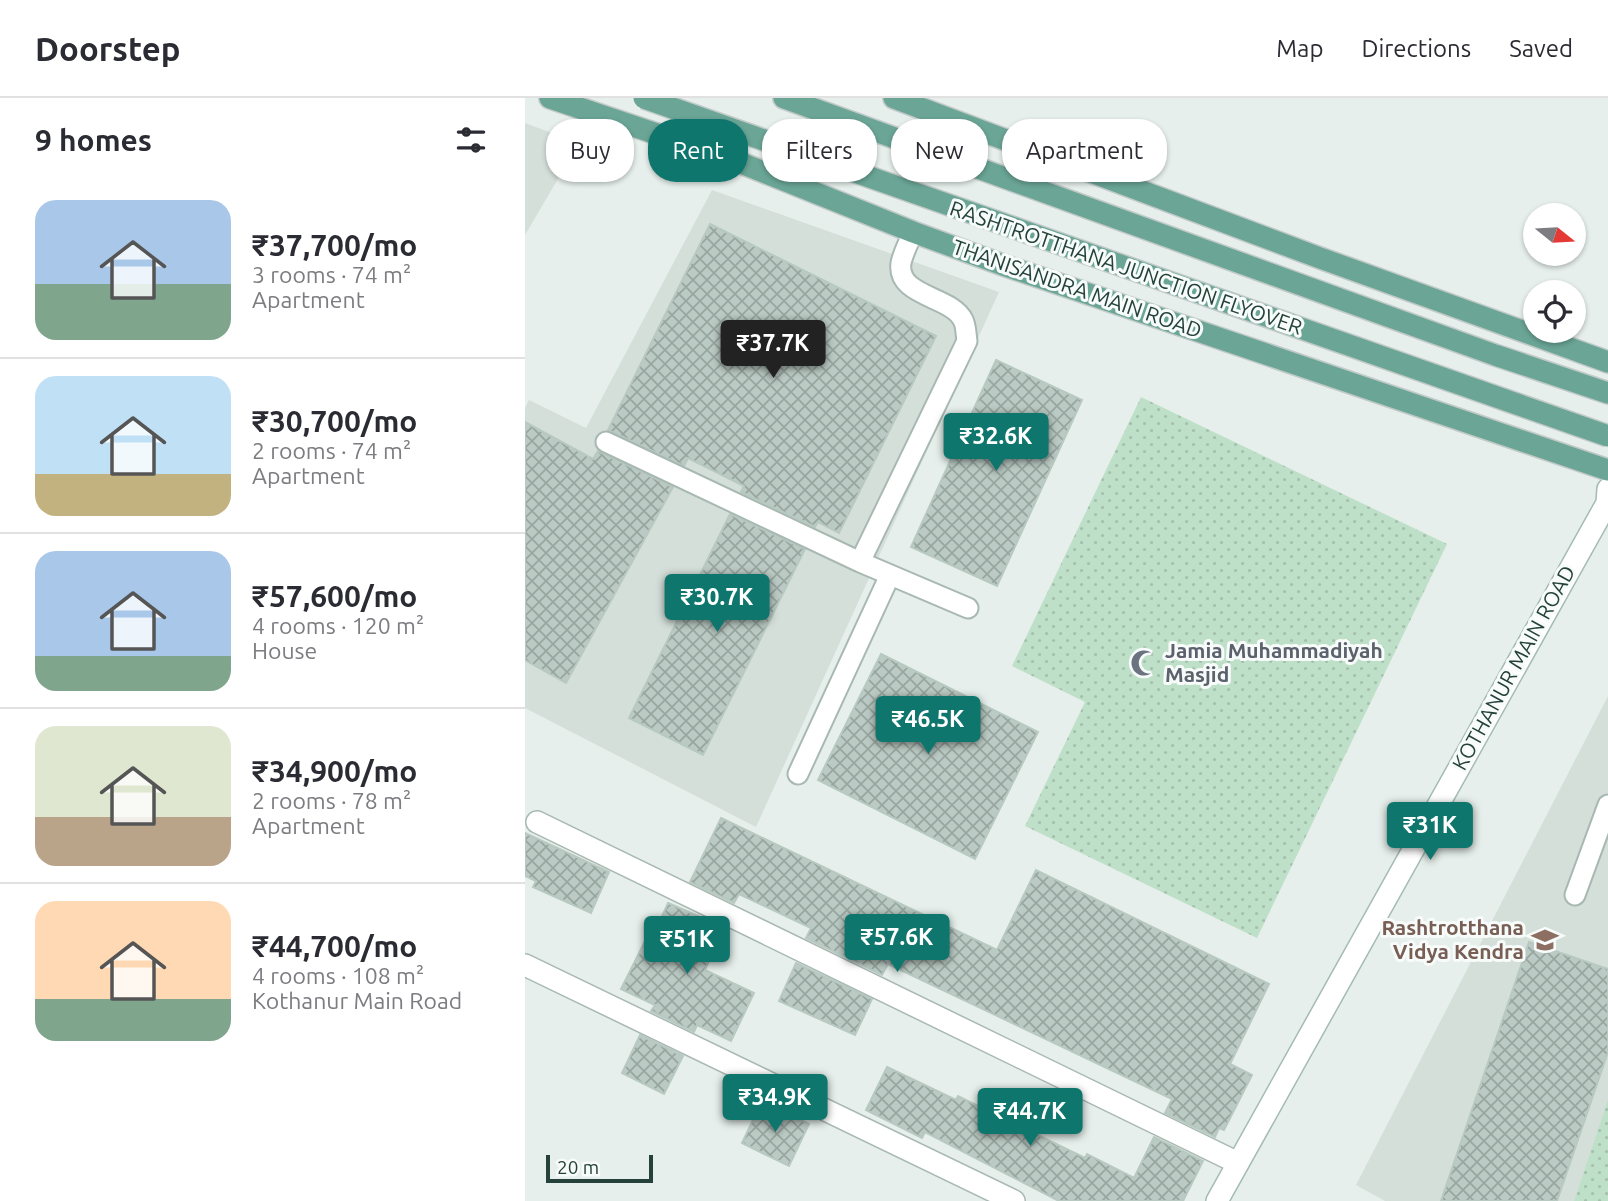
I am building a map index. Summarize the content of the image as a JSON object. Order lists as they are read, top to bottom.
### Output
{
  "streets": {
    "main road": ["RASHTROTTHANA JUNCTION FLYOVER", "THANISANDRA MAIN ROAD"],
    "street": ["KOTHANUR MAIN ROAD"]
  },
  "places": {
    "mosque": ["Jamia Muhammadiyah Masjid"],
    "school or university": ["Rashtrotthana Vidya Kendra"]
  },
  "scale_bar": "20 m",
  "north": "right",
  "page": {
    "header": "Doorstep",
    "nav": ["Map", "Directions", "Saved"],
    "heading": "9 homes",
    "chip": [
      "Buy",
      "Rent",
      "Filters",
      "New",
      "Apartment"
    ],
    "list": [
      {
        "name": "₹37,700/mo",
        "note": "3 rooms · 74 m² · Apartment"
      },
      {
        "name": "₹30,700/mo",
        "note": "2 rooms · 74 m² · Apartment"
      },
      {
        "name": "₹57,600/mo",
        "note": "4 rooms · 120 m² · House"
      },
      {
        "name": "₹34,900/mo",
        "note": "2 rooms · 78 m² · Apartment"
      },
      {
        "name": "₹44,700/mo",
        "note": "4 rooms · 108 m² · Kothanur Main Road"
      }
    ],
    "price": [
      "₹37.7K",
      "₹32.6K",
      "₹30.7K",
      "₹46.5K",
      "₹31K",
      "₹57.6K",
      "₹51K",
      "₹34.9K",
      "₹44.7K"
    ],
    "scale": "20 m"
  }
}
